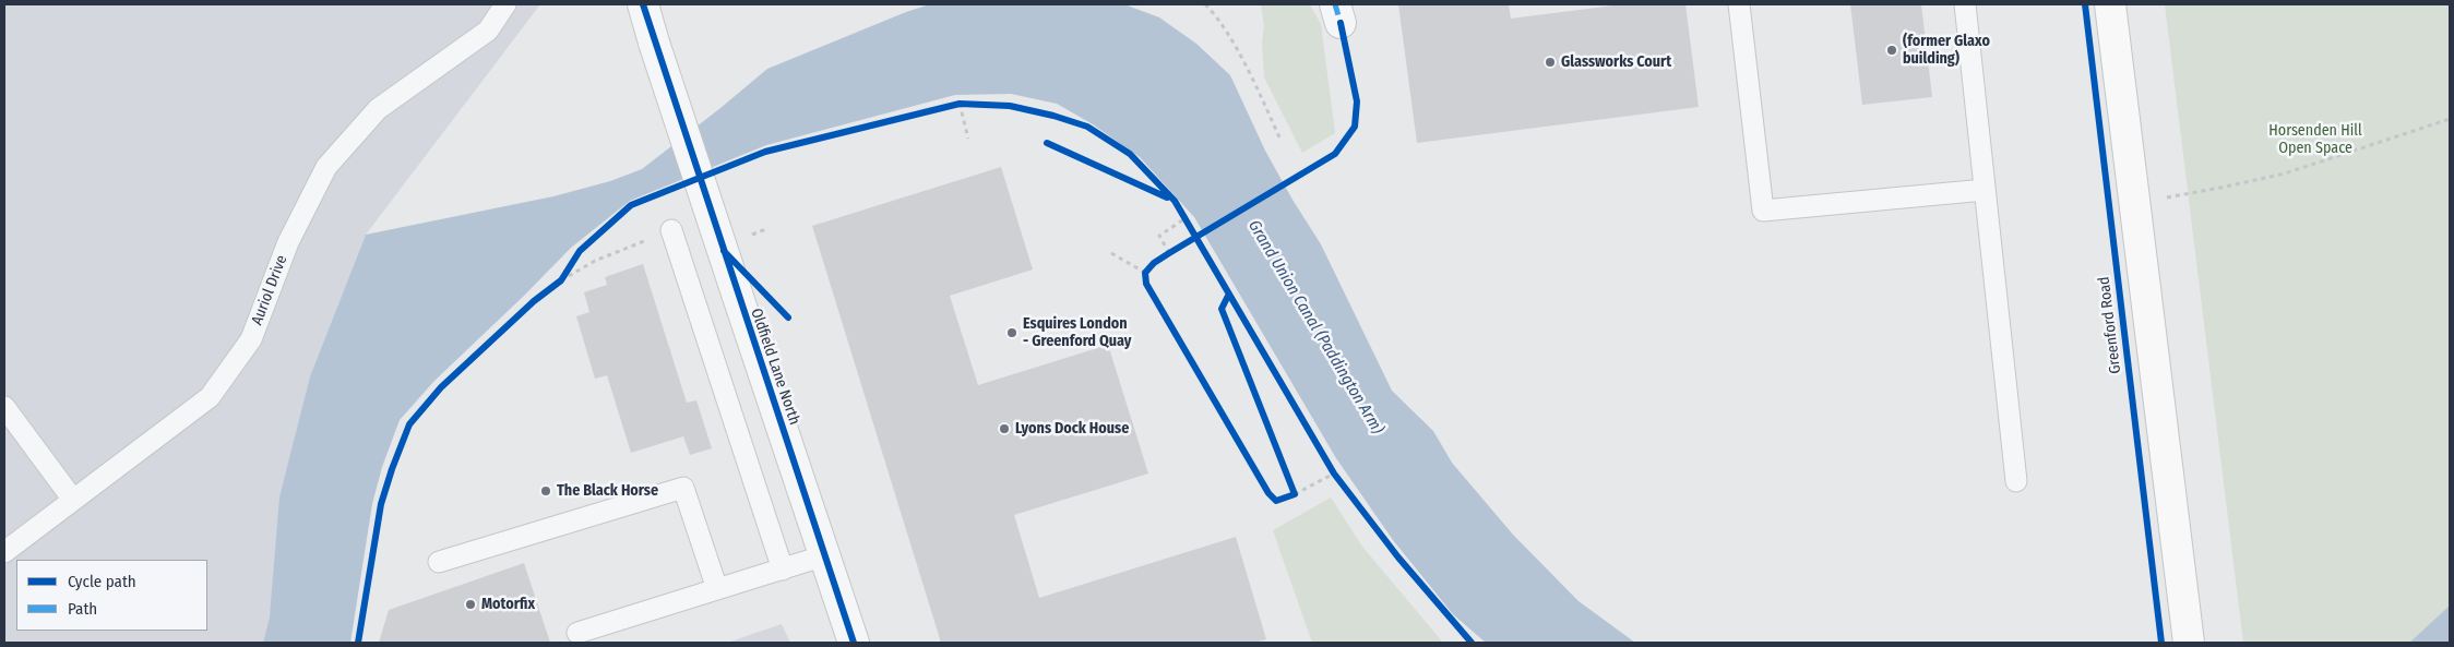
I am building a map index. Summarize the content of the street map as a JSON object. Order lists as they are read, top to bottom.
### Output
{
  "streets": {
    "street": ["Oldfield Lane North"],
    "lane": ["Auriol Drive"],
    "cycle path": ["Greenford Road"]
  },
  "water": ["Grand Union Canal (Paddington Arm)"],
  "parks": ["Horsenden Hill Open Space"],
  "places": [
    "(former Glaxo building)",
    "Glassworks Court",
    "Esquires London - Greenford Quay",
    "Lyons Dock House",
    "The Black Horse",
    "Motorfix"
  ],
  "legend": ["Cycle path", "Path"]
}
